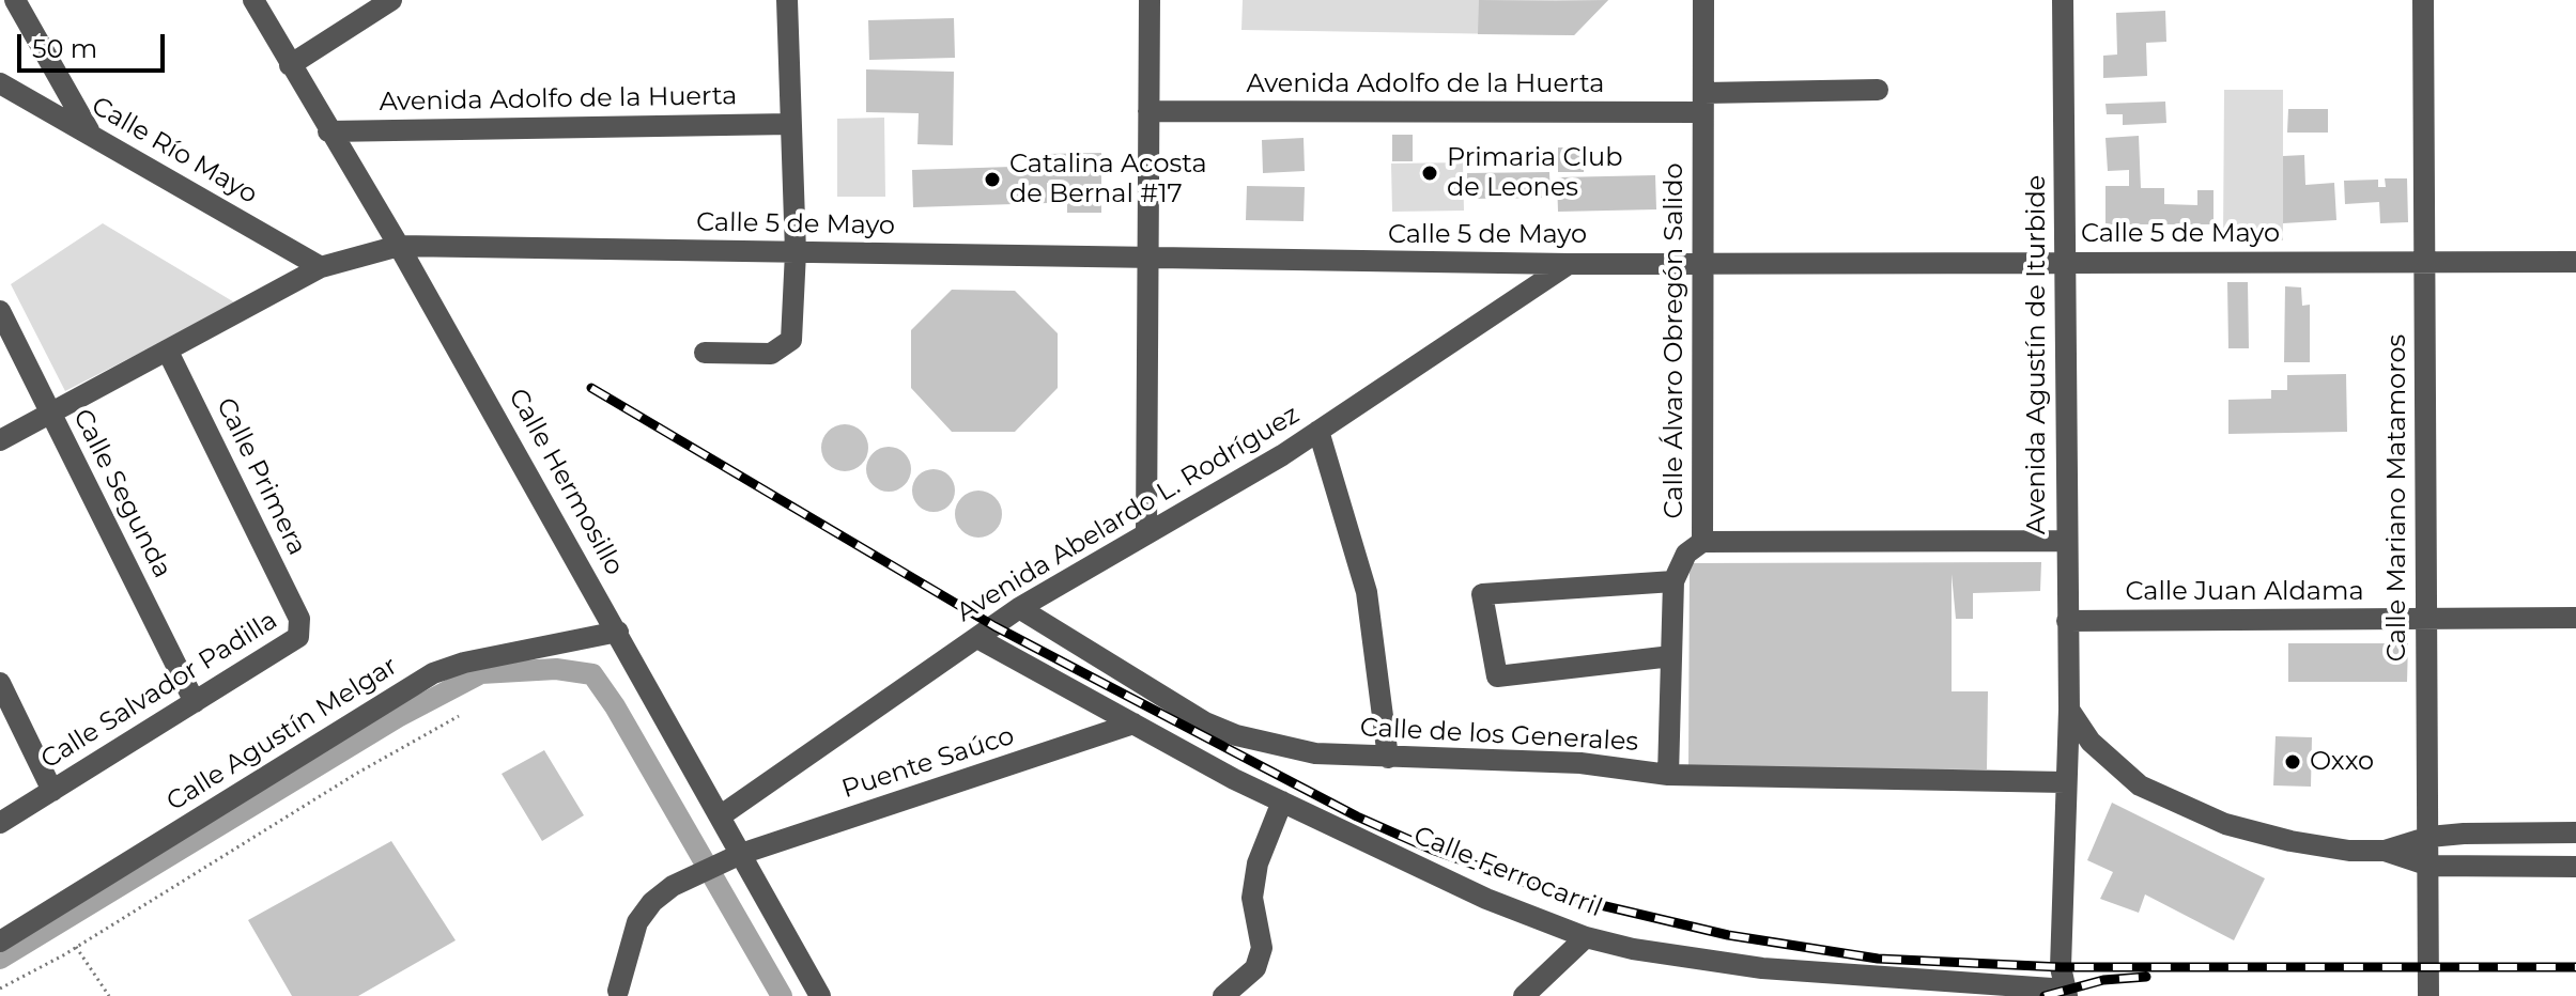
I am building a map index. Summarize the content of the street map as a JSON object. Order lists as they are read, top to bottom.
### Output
{
  "streets": {
    "street": [
      "Avenida Adolfo de la Huerta",
      "Calle Río Mayo",
      "Calle 5 de Mayo",
      "Calle Álvaro Obregón Salido",
      "Avenida Agustín de Iturbide",
      "Calle Primera",
      "Calle Hermosillo",
      "Calle Segunda",
      "Calle Mariano Matamoros",
      "Avenida Abelardo L. Rodríguez",
      "Calle Juan Aldama",
      "Calle Salvador Padilla",
      "Calle Agustín Melgar",
      "Calle de los Generales",
      "Puente Saúco",
      "Calle Ferrocarril"
    ]
  },
  "crossings": [
    ["Avenida Adolfo de la Huerta", "Calle Álvaro Obregón Salido"],
    ["Avenida Adolfo de la Huerta", "Calle Hermosillo"],
    ["Calle Río Mayo", "Calle 5 de Mayo"],
    ["Calle 5 de Mayo", "Calle Álvaro Obregón Salido"],
    ["Calle 5 de Mayo", "Avenida Agustín de Iturbide"],
    ["Calle 5 de Mayo", "Calle Primera"],
    ["Calle 5 de Mayo", "Calle Hermosillo"],
    ["Calle 5 de Mayo", "Calle Segunda"],
    ["Calle 5 de Mayo", "Calle Mariano Matamoros"],
    ["Calle 5 de Mayo", "Avenida Abelardo L. Rodríguez"],
    ["Avenida Agustín de Iturbide", "Calle Juan Aldama"],
    ["Avenida Agustín de Iturbide", "Calle de los Generales"],
    ["Avenida Agustín de Iturbide", "Calle Ferrocarril"],
    ["Calle Primera", "Calle Salvador Padilla"],
    ["Calle Hermosillo", "Avenida Abelardo L. Rodríguez"],
    ["Calle Hermosillo", "Calle Agustín Melgar"],
    ["Calle Hermosillo", "Puente Saúco"],
    ["Calle Segunda", "Calle Salvador Padilla"],
    ["Calle Mariano Matamoros", "Calle Juan Aldama"],
    ["Avenida Abelardo L. Rodríguez", "Calle de los Generales"],
    ["Avenida Abelardo L. Rodríguez", "Calle Ferrocarril"],
    ["Puente Saúco", "Calle Ferrocarril"]
  ],
  "places": ["Primaria Club de Leones", "Catalina Acosta de Bernal #17", "Oxxo"],
  "scale_bar": "50 m"
}
